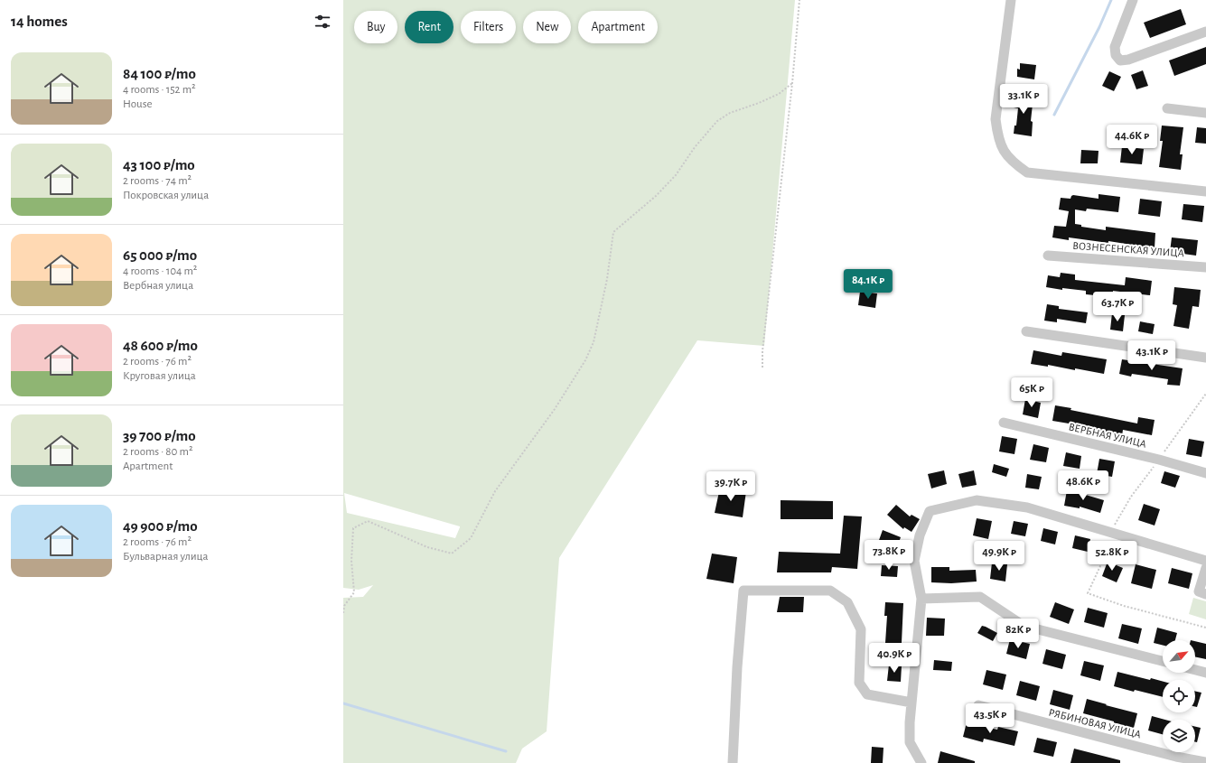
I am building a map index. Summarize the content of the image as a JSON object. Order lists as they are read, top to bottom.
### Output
{
  "streets": {
    "street": ["ВОЗНЕСЕНСКАЯ УЛИЦА", "ВЕРБНАЯ УЛИЦА", "РЯБИНОВАЯ УЛИЦА"]
  },
  "north": "top right",
  "page": {
    "heading": "14 homes",
    "chip": [
      "Buy",
      "Rent",
      "Filters",
      "New",
      "Apartment"
    ],
    "list": [
      {
        "name": "84 100 ₽/mo",
        "note": "4 rooms · 152 m² · House"
      },
      {
        "name": "43 100 ₽/mo",
        "note": "2 rooms · 74 m² · Покровская улица"
      },
      {
        "name": "65 000 ₽/mo",
        "note": "4 rooms · 104 m² · Вербная улица"
      },
      {
        "name": "48 600 ₽/mo",
        "note": "2 rooms · 76 m² · Круговая улица"
      },
      {
        "name": "39 700 ₽/mo",
        "note": "2 rooms · 80 m² · Apartment"
      },
      {
        "name": "49 900 ₽/mo",
        "note": "2 rooms · 76 m² · Бульварная улица"
      }
    ],
    "price": [
      "33.1K ₽",
      "44.6K ₽",
      "84.1K ₽",
      "63.7K ₽",
      "43.1K ₽",
      "65K ₽",
      "48.6K ₽",
      "39.7K ₽",
      "73.8K ₽",
      "49.9K ₽",
      "52.8K ₽",
      "82K ₽",
      "40.9K ₽",
      "43.5K ₽"
    ]
  }
}
